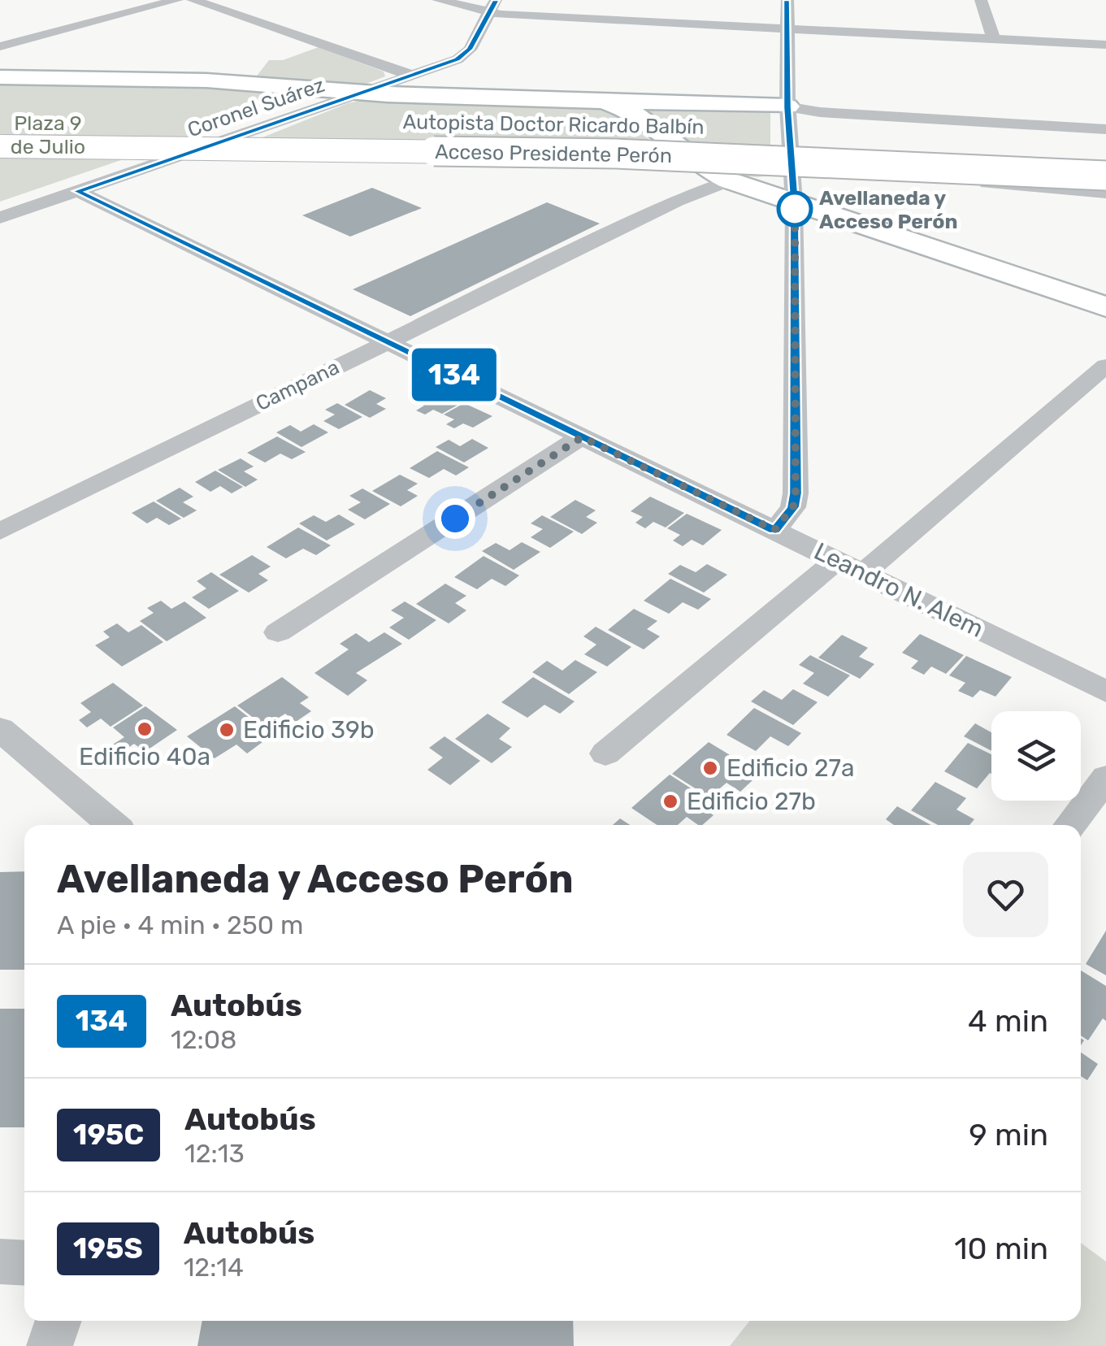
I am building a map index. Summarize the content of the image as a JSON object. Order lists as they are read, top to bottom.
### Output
{
  "streets": {
    "main road": ["Autopista Doctor Ricardo Balbín", "Acceso Presidente Perón"],
    "street": ["Coronel Suárez", "Campana", "Leandro N. Alem"]
  },
  "crossings": [
    ["Coronel Suárez", "Leandro N. Alem"],
    ["Campana", "Leandro N. Alem"]
  ],
  "parks": ["Plaza 9 de Julio"],
  "places": [
    "Avellaneda y Acceso Perón",
    "Edificio 40a",
    "Edificio 39b",
    "Edificio 27a",
    "Edificio 27b"
  ],
  "lines": ["bus line 134"],
  "page": {
    "on_map": "134",
    "heading": ["Avellaneda y Acceso Perón", "A pie · 4 min · 250 m"],
    "list": [
      {
        "mark": "134",
        "name": "Autobús",
        "note": "12:08",
        "value": "4 min"
      },
      {
        "mark": "195C",
        "name": "Autobús",
        "note": "12:13",
        "value": "9 min"
      },
      {
        "mark": "195S",
        "name": "Autobús",
        "note": "12:14",
        "value": "10 min"
      }
    ]
  }
}
